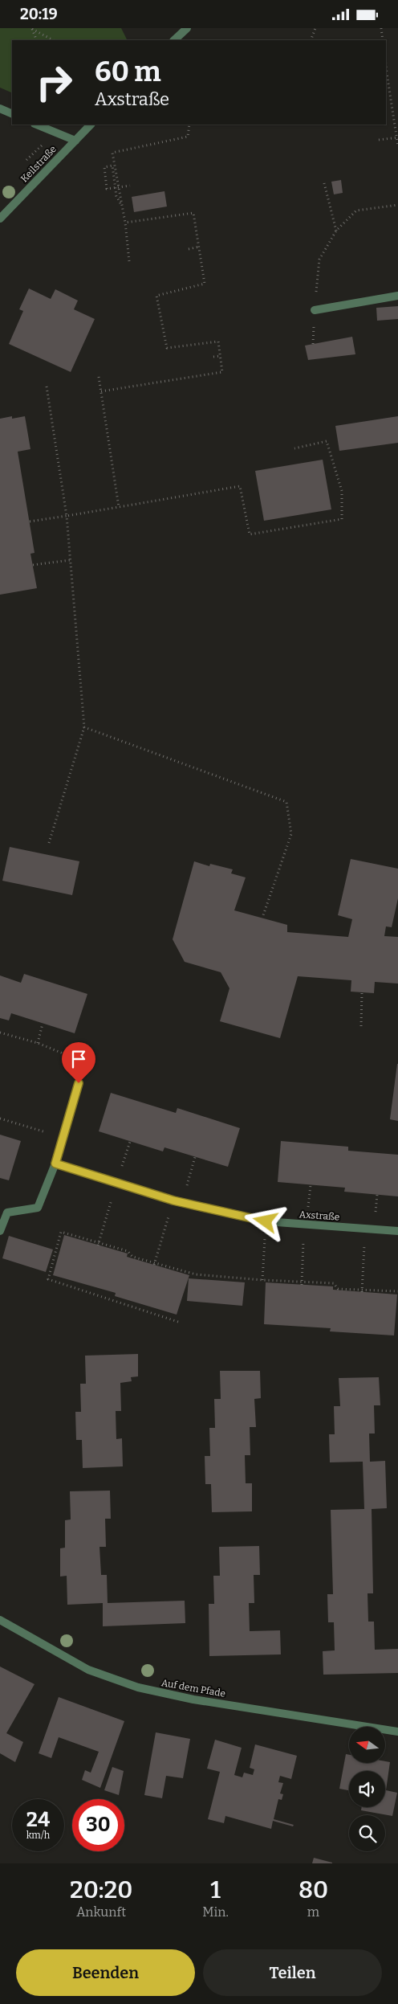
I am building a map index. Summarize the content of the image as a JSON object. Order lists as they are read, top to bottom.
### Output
{
  "streets": {
    "street": ["Keilstraße", "Axstraße", "Auf dem Pfade"]
  },
  "north": "left",
  "page": {
    "status": "20:19",
    "turn": ["60 m", "Axstraße"],
    "speed": "24 km/h",
    "limit": "30",
    "eta": [
      "20:20",
      "Ankunft",
      "1",
      "Min.",
      "80",
      "m"
    ],
    "buttons": ["Beenden", "Teilen"]
  }
}
